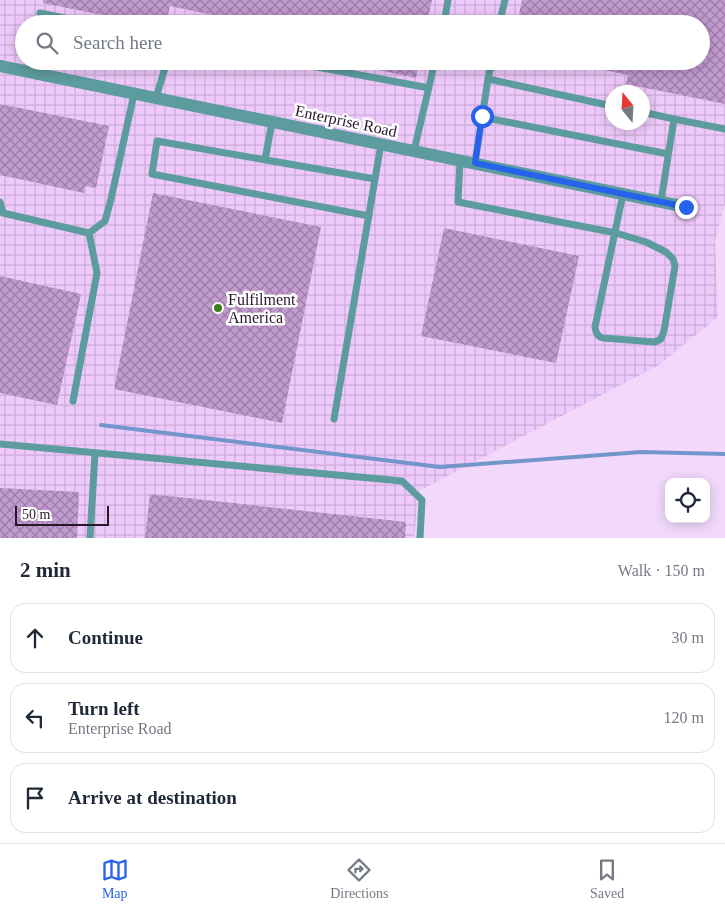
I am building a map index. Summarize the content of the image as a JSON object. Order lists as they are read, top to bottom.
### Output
{
  "streets": {
    "street": ["Enterprise Road"]
  },
  "places": ["Fulfilment America"],
  "scale_bar": "50 m",
  "north": "top",
  "page": {
    "search": "Search here",
    "scale": "50 m",
    "heading": ["2 min", "Walk · 150 m"],
    "list": [
      ["Continue", "30 m"],
      ["Turn left", "Enterprise Road", "120 m"],
      "Arrive at destination"
    ],
    "nav": ["Map", "Directions", "Saved"]
  }
}
